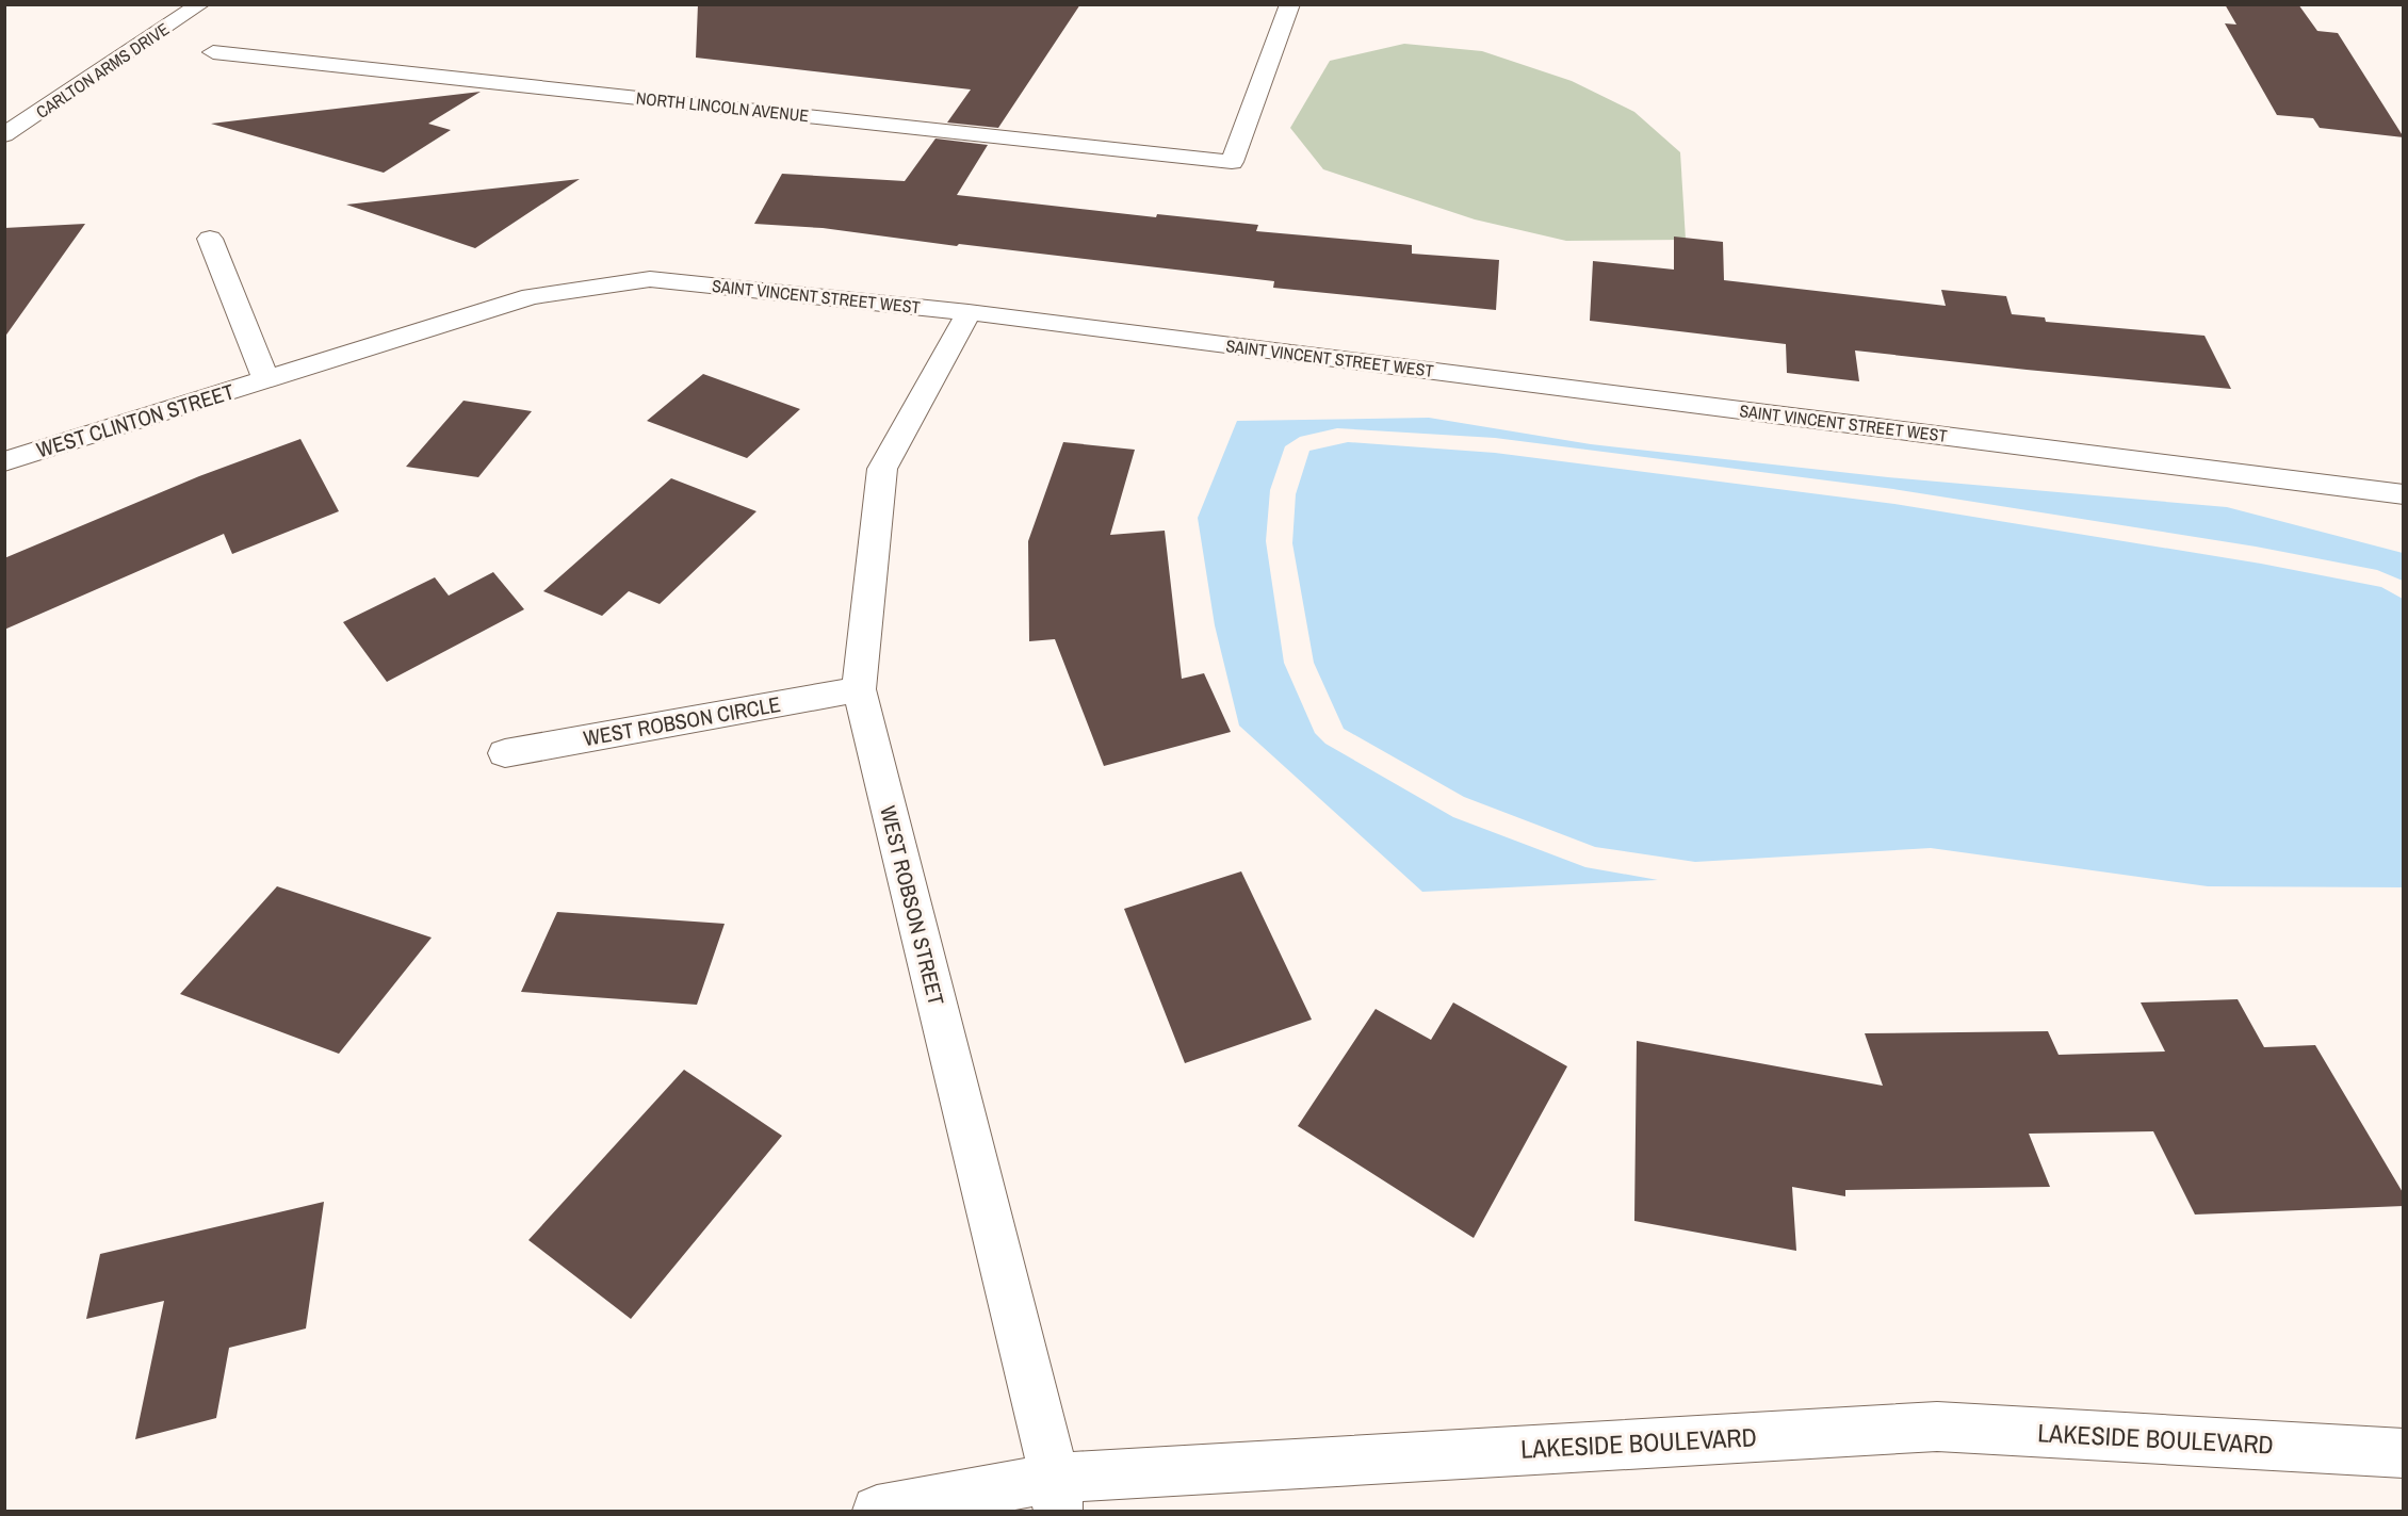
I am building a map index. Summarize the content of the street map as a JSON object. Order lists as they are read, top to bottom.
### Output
{
  "streets": {
    "street": [
      "CARLTON ARMS DRIVE",
      "NORTH LINCOLN AVENUE",
      "SAINT VINCENT STREET WEST",
      "WEST CLINTON STREET",
      "WEST ROBSON CIRCLE",
      "WEST ROBSON STREET",
      "LAKESIDE BOULEVARD"
    ]
  },
  "crossings": [
    ["SAINT VINCENT STREET WEST", "WEST CLINTON STREET"],
    ["SAINT VINCENT STREET WEST", "WEST ROBSON STREET"],
    ["WEST ROBSON CIRCLE", "WEST ROBSON STREET"],
    ["WEST ROBSON STREET", "LAKESIDE BOULEVARD"]
  ]
}
